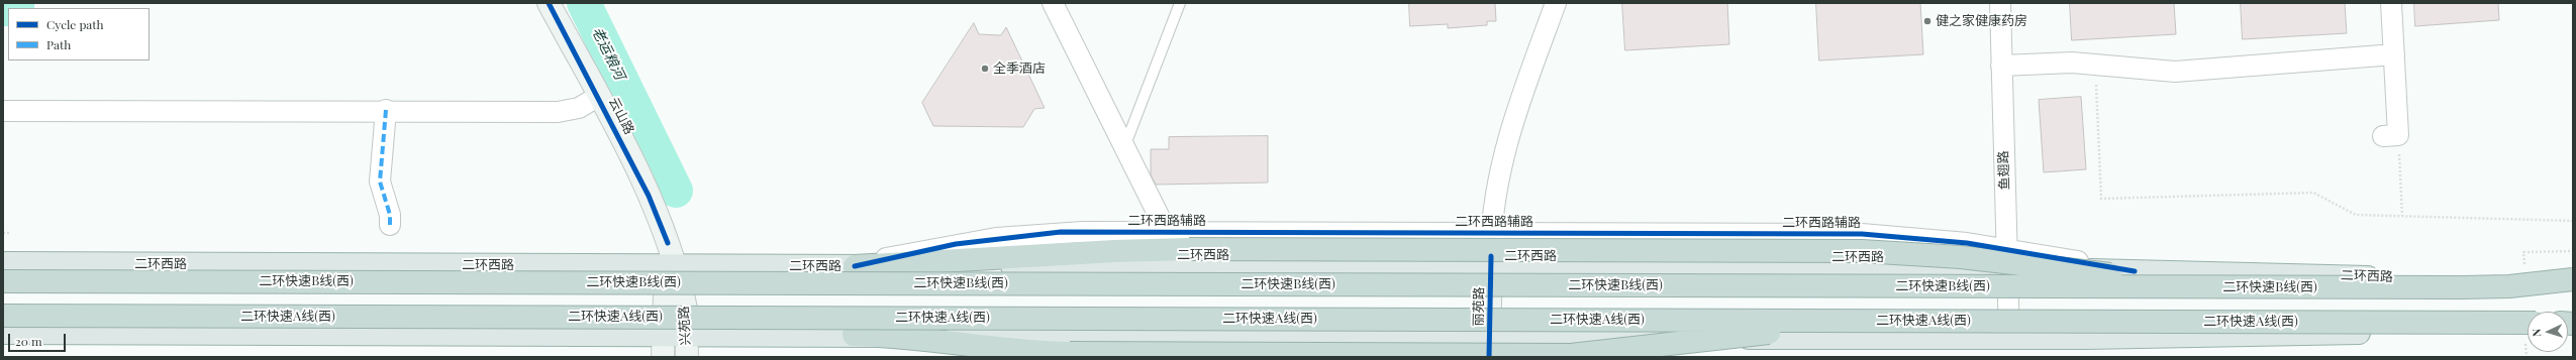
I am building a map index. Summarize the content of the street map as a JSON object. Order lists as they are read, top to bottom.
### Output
{
  "streets": {
    "highway": ["二环快速B线(西)", "二环快速A线(西)"],
    "main road": ["二环西路"],
    "street": [
      "云山路",
      "鱼翅路",
      "二环西路辅路",
      "丽苑路",
      "兴苑路"
    ]
  },
  "crossings": [
    ["云山路", "兴苑路"],
    ["鱼翅路", "二环西路辅路"],
    ["鱼翅路", "二环西路"],
    ["二环西路辅路", "二环西路"],
    ["二环西路", "丽苑路"],
    ["二环西路", "兴苑路"]
  ],
  "water": ["老运粮河"],
  "places": ["健之家健康药房", "全季酒店"],
  "legend": ["Cycle path", "Path"],
  "scale_bar": "20 m",
  "north": "left"
}
